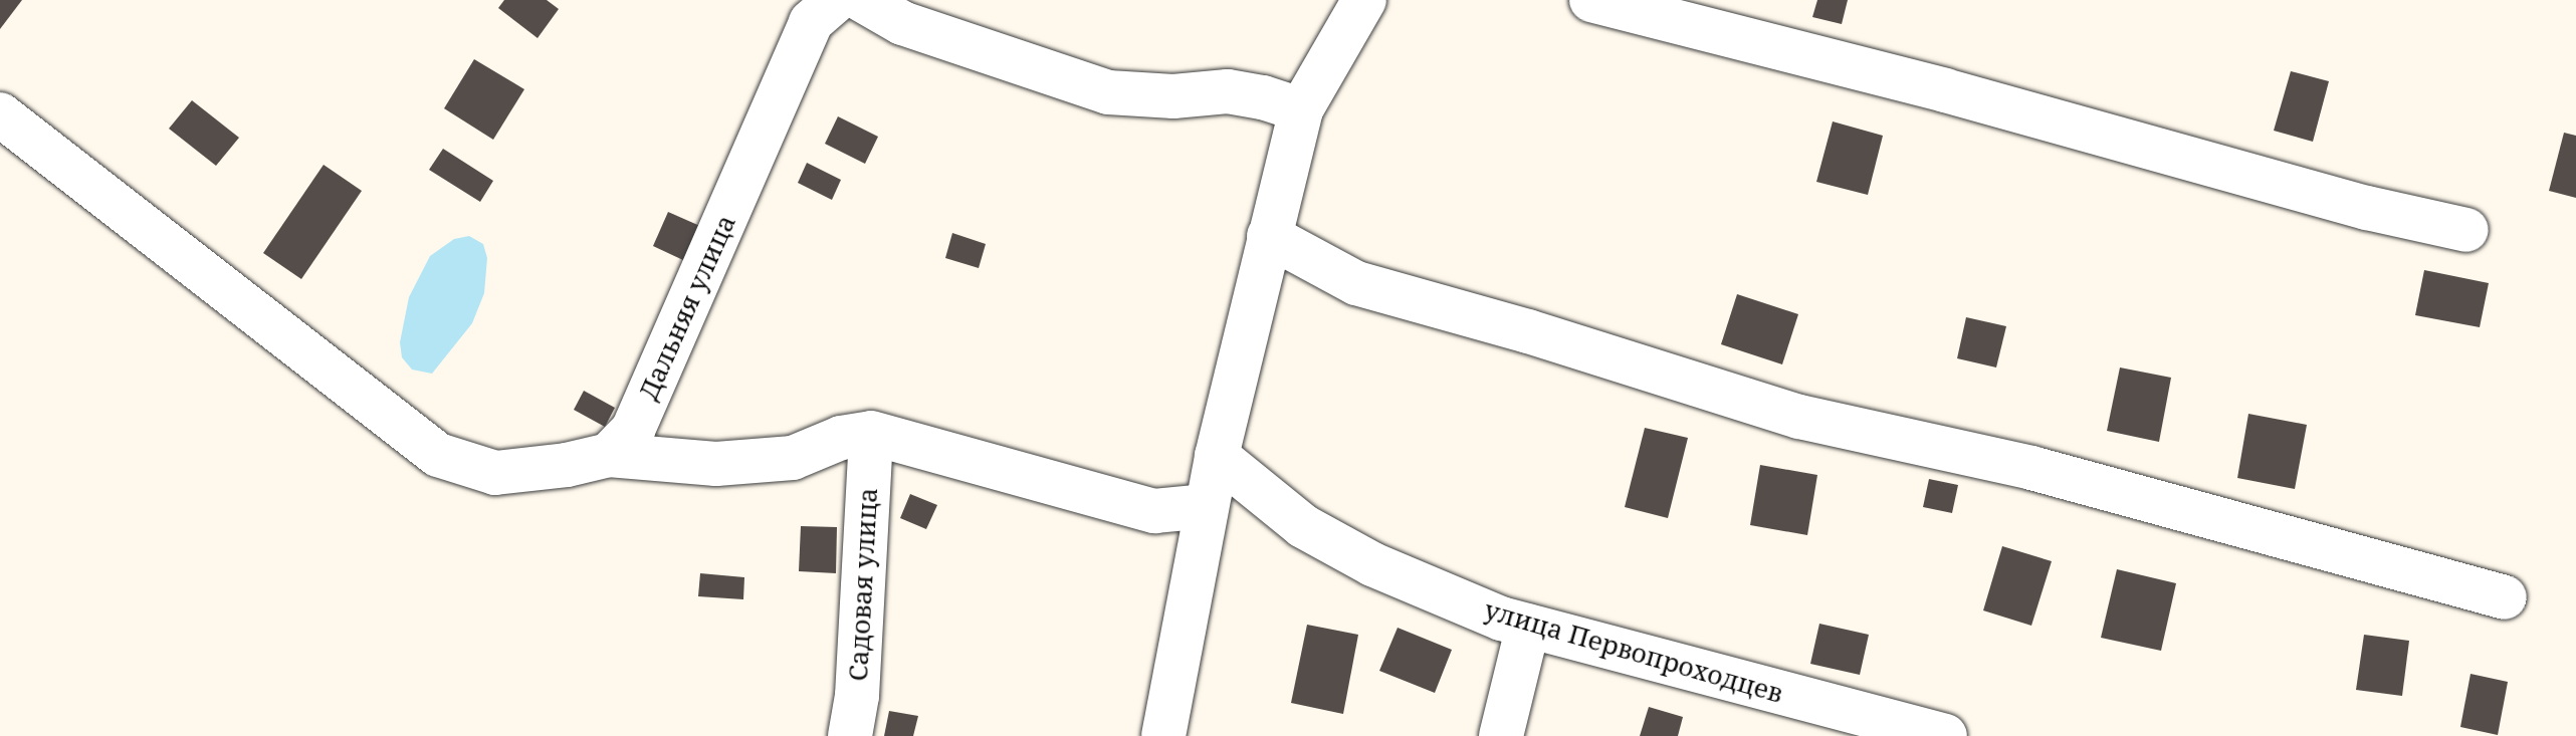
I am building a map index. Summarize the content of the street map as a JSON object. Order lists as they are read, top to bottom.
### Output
{
  "streets": {
    "street": ["Дальняя улица", "Садовая улица", "улица Первопроходцев"]
  }
}
